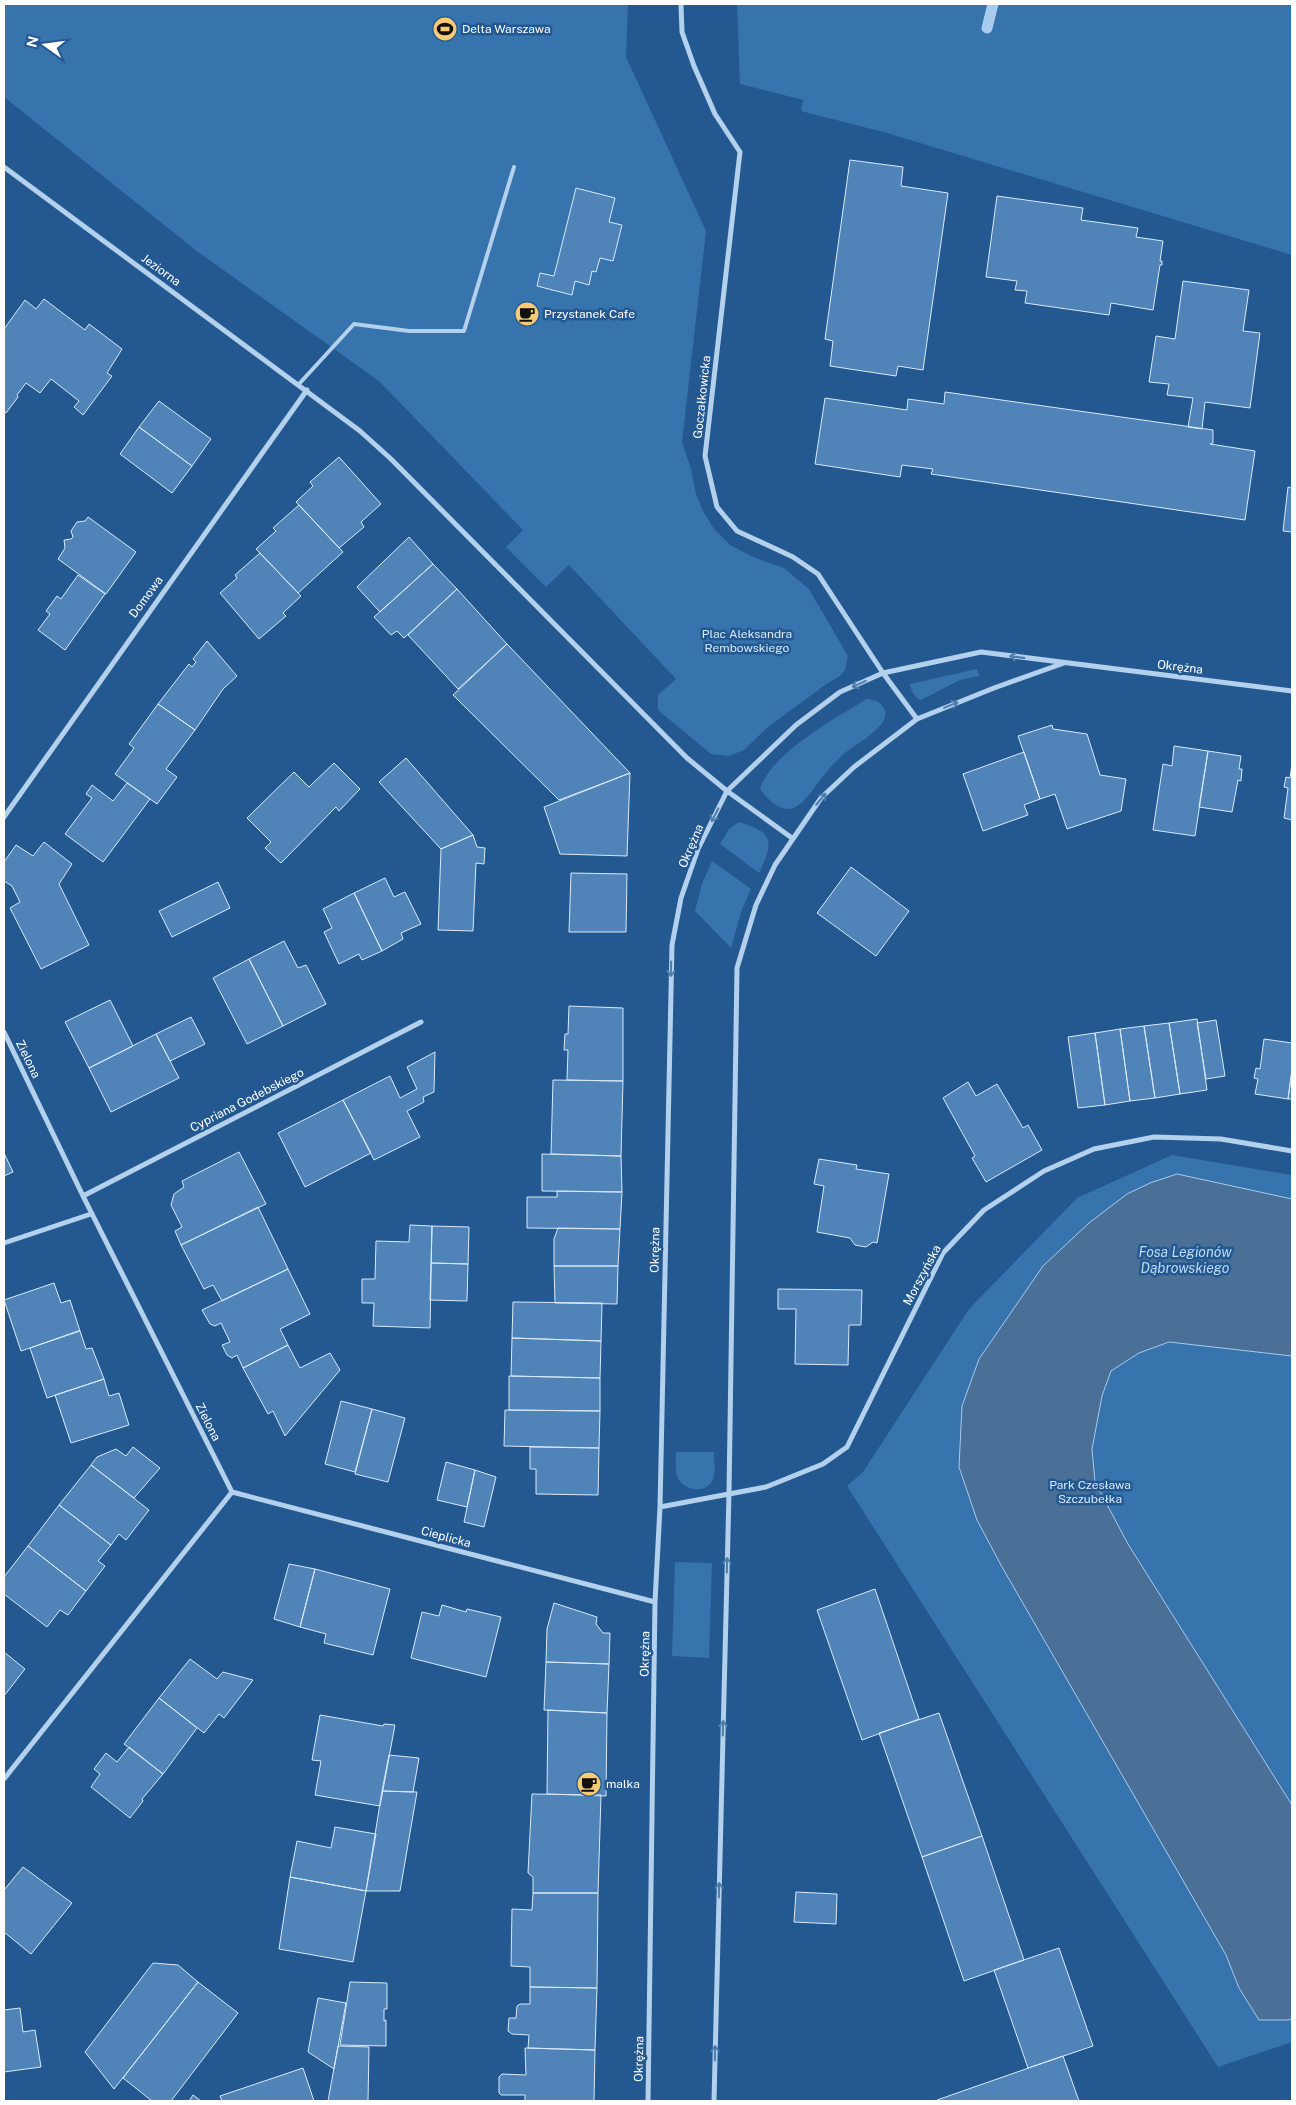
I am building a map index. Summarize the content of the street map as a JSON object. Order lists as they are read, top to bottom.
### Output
{
  "streets": {
    "street": [
      "Jeziorna",
      "Goczałkowicka",
      "Domowa",
      "Okrężna",
      "Zielona",
      "Cypriana Godebskiego",
      "Morszyńska",
      "Cieplicka"
    ]
  },
  "crossings": [
    ["Jeziorna", "Domowa"],
    ["Goczałkowicka", "Okrężna"],
    ["Okrężna", "Morszyńska"],
    ["Okrężna", "Cieplicka"],
    ["Zielona", "Cypriana Godebskiego"],
    ["Zielona", "Cieplicka"]
  ],
  "water": ["Fosa Legionów Dąbrowskiego"],
  "parks": ["Plac Aleksandra Rembowskiego", "Park Czesława Szczubełka"],
  "places": {
    "sports": ["Delta Warszawa"],
    "cafe": ["Przystanek Cafe", "malka"]
  },
  "north": "left"
}
